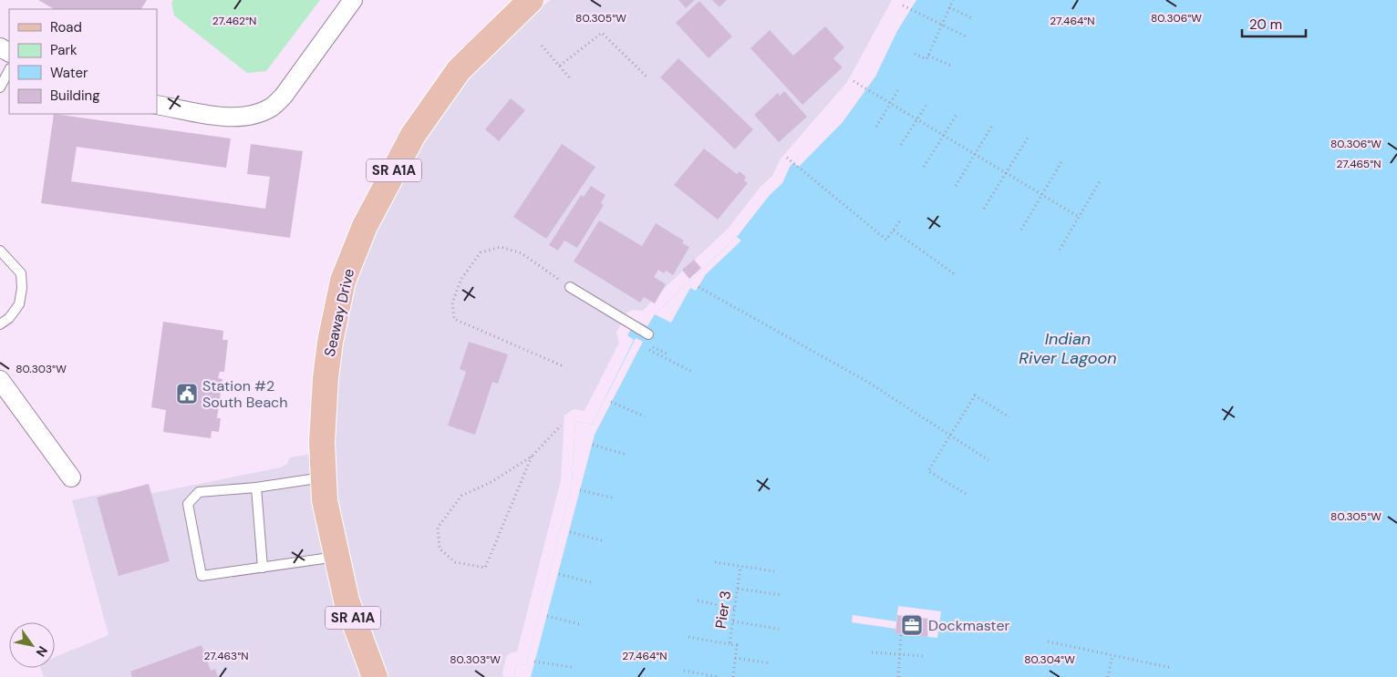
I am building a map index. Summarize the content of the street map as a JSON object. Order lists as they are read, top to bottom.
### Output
{
  "streets": {
    "main road": ["SR A1A", "Seaway Drive"],
    "path": ["Pier 3"]
  },
  "water": ["Indian River Lagoon"],
  "places": {
    "public building": ["Station #2 South Beach"],
    "office": ["Dockmaster"]
  },
  "legend": [
    "Road",
    "Park",
    "Water",
    "Building"
  ],
  "scale_bar": "20 m",
  "north": "bottom right",
  "coordinates": [
    "80.305°W",
    "80.306°W",
    "27.462°N",
    "27.464°N",
    "27.465°N",
    "80.303°W",
    "27.463°N",
    "80.304°W"
  ]
}
